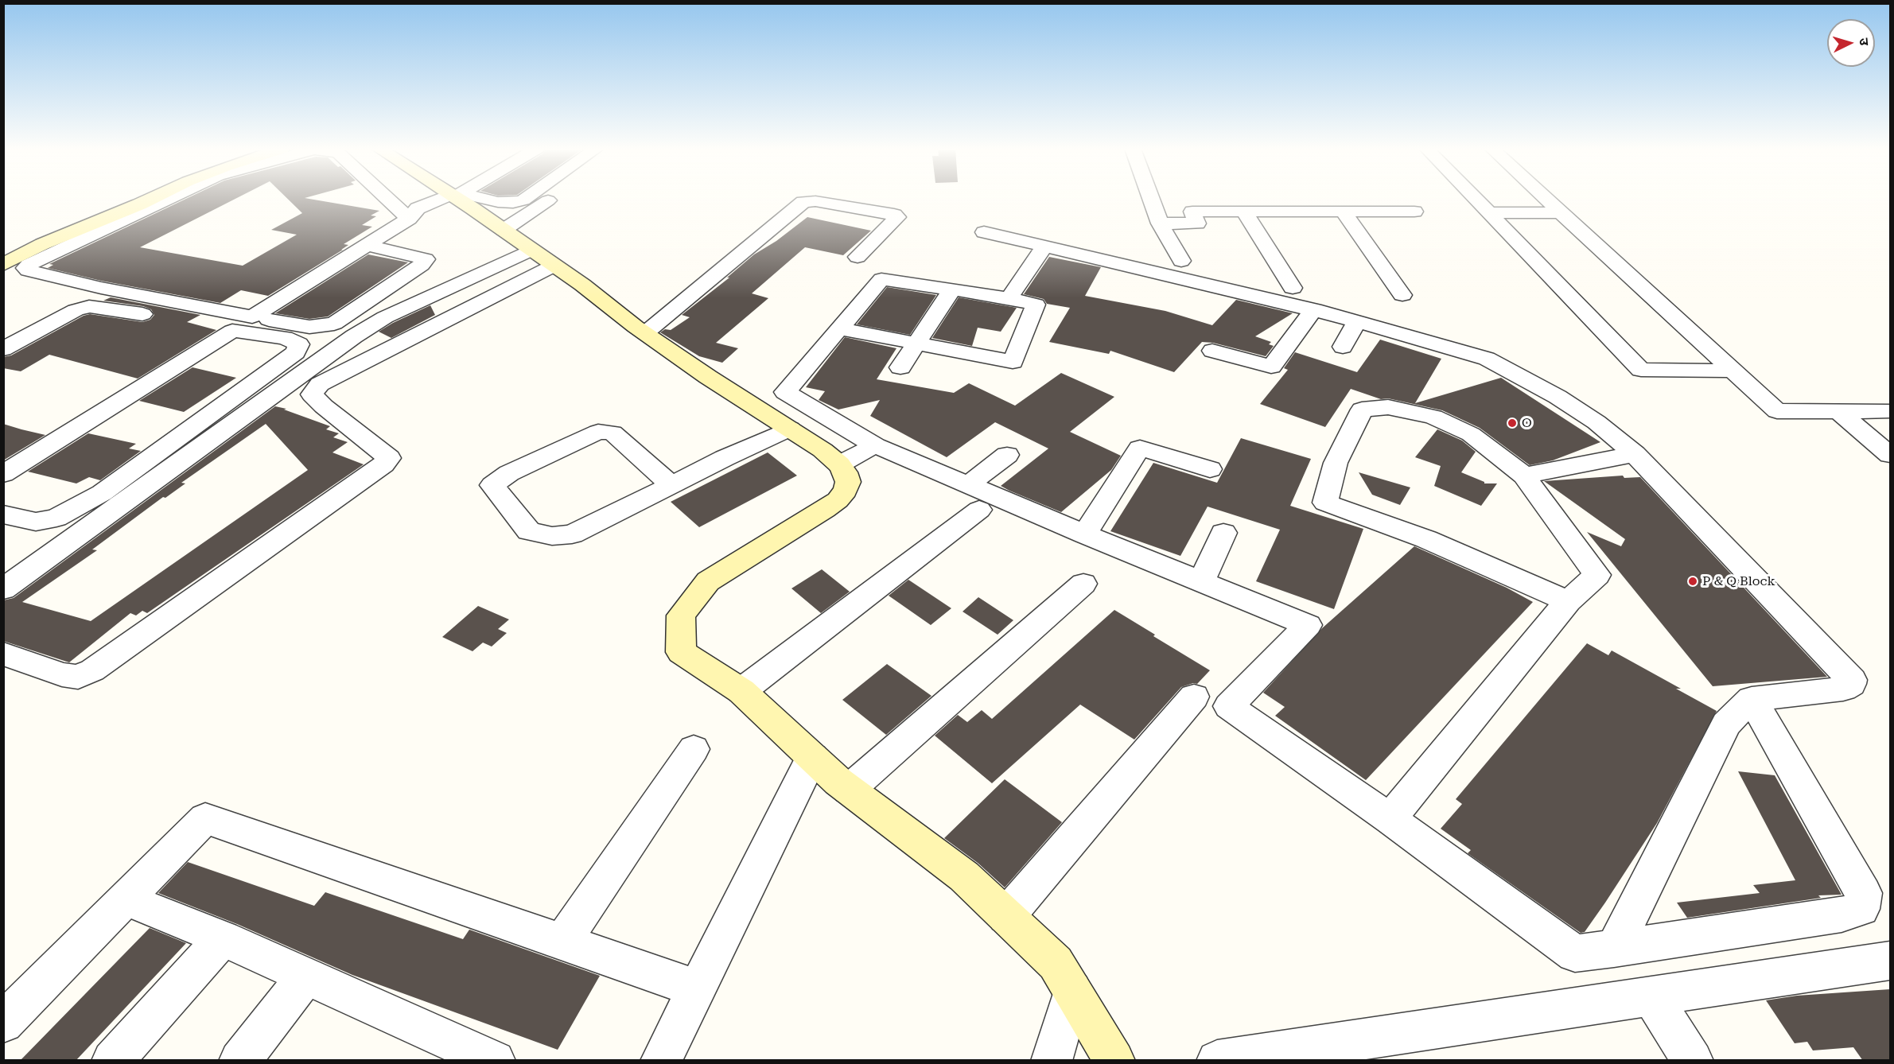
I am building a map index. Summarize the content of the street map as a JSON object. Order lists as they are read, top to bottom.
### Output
{
  "places": ["O", "P & Q Block"],
  "north": "right"
}
